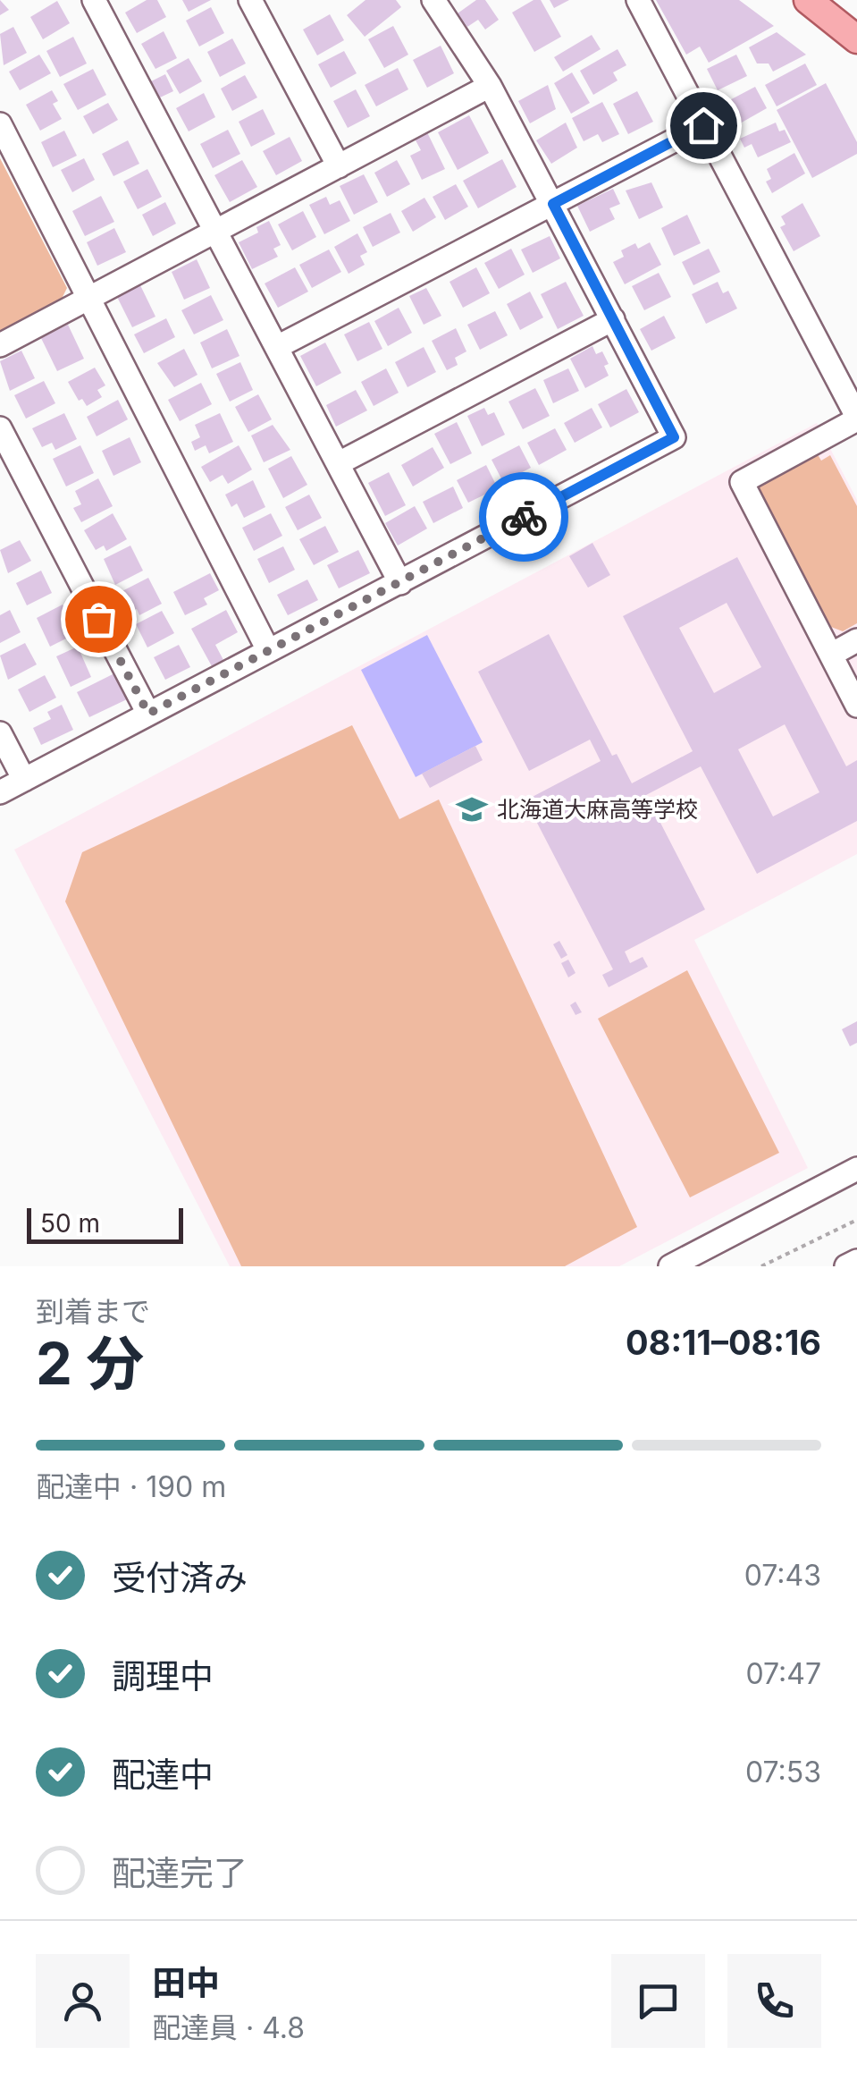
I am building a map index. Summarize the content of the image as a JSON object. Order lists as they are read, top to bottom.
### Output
{
  "places": {
    "school or university": ["北海道大麻高等学校"]
  },
  "scale_bar": "50 m",
  "page": {
    "scale": "50 m",
    "heading": ["2 分", "到着まで", "08:11–08:16"],
    "panel": ["田中", "配達員 · 4.8"],
    "bar": "配達中 · 190 m",
    "list": [
      ["受付済み", "07:43"],
      ["調理中", "07:47"],
      ["配達中", "07:53"],
      "配達完了"
    ]
  }
}
